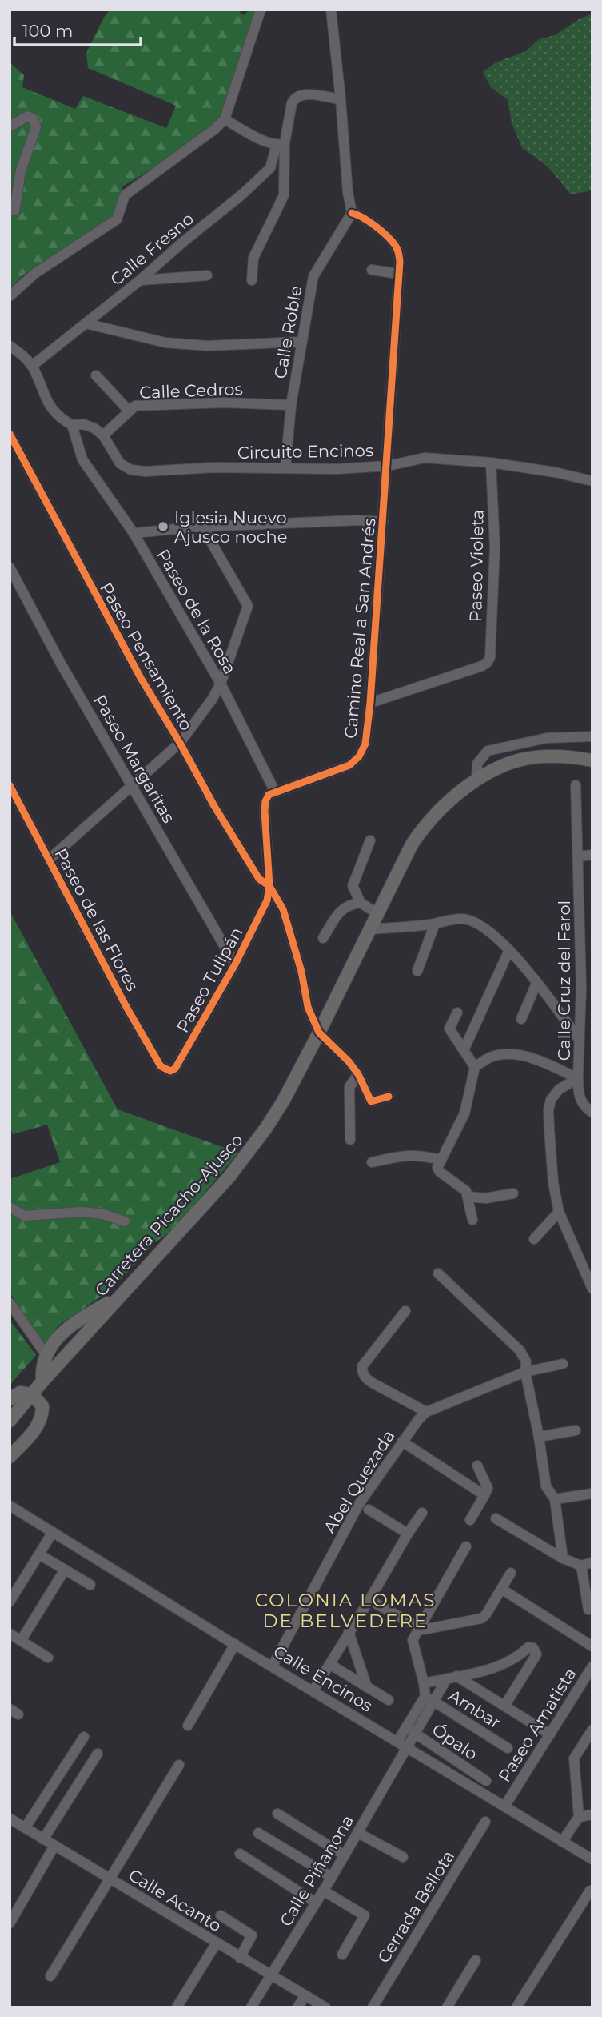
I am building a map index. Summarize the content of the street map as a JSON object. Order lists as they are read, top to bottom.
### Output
{
  "streets": {
    "main road": ["Carretera Picacho-Ajusco"],
    "street": [
      "Calle Fresno",
      "Calle Roble",
      "Calle Cedros",
      "Circuito Encinos",
      "Paseo Violeta",
      "Paseo de la Rosa",
      "Camino Real a San Andrés",
      "Paseo Pensamiento",
      "Paseo Margaritas",
      "Paseo de las Flores",
      "Paseo Tulipán",
      "Calle Cruz del Farol",
      "Abel Quezada",
      "Calle Encinos",
      "Ambar",
      "Paseo Amatista",
      "Ópalo",
      "Calle Piñanona",
      "Calle Acanto",
      "Cerrada Bellota"
    ]
  },
  "crossings": [
    ["Calle Roble", "Calle Cedros"],
    ["Calle Roble", "Circuito Encinos"],
    ["Calle Roble", "Camino Real a San Andrés"],
    ["Calle Cedros", "Circuito Encinos"],
    ["Circuito Encinos", "Paseo Violeta"],
    ["Circuito Encinos", "Camino Real a San Andrés"],
    ["Paseo Violeta", "Camino Real a San Andrés"],
    ["Paseo de la Rosa", "Camino Real a San Andrés"],
    ["Paseo Pensamiento", "Paseo Tulipán"],
    ["Paseo Margaritas", "Paseo Tulipán"],
    ["Paseo de las Flores", "Paseo Tulipán"],
    ["Abel Quezada", "Calle Encinos"],
    ["Calle Encinos", "Paseo Amatista"],
    ["Calle Encinos", "Calle Piñanona"],
    ["Ambar", "Calle Piñanona"],
    ["Ópalo", "Calle Piñanona"],
    ["Calle Piñanona", "Calle Acanto"]
  ],
  "districts": ["COLONIA LOMAS DE BELVEDERE"],
  "places": ["Iglesia Nuevo Ajusco noche"],
  "scale_bar": "100 m"
}
